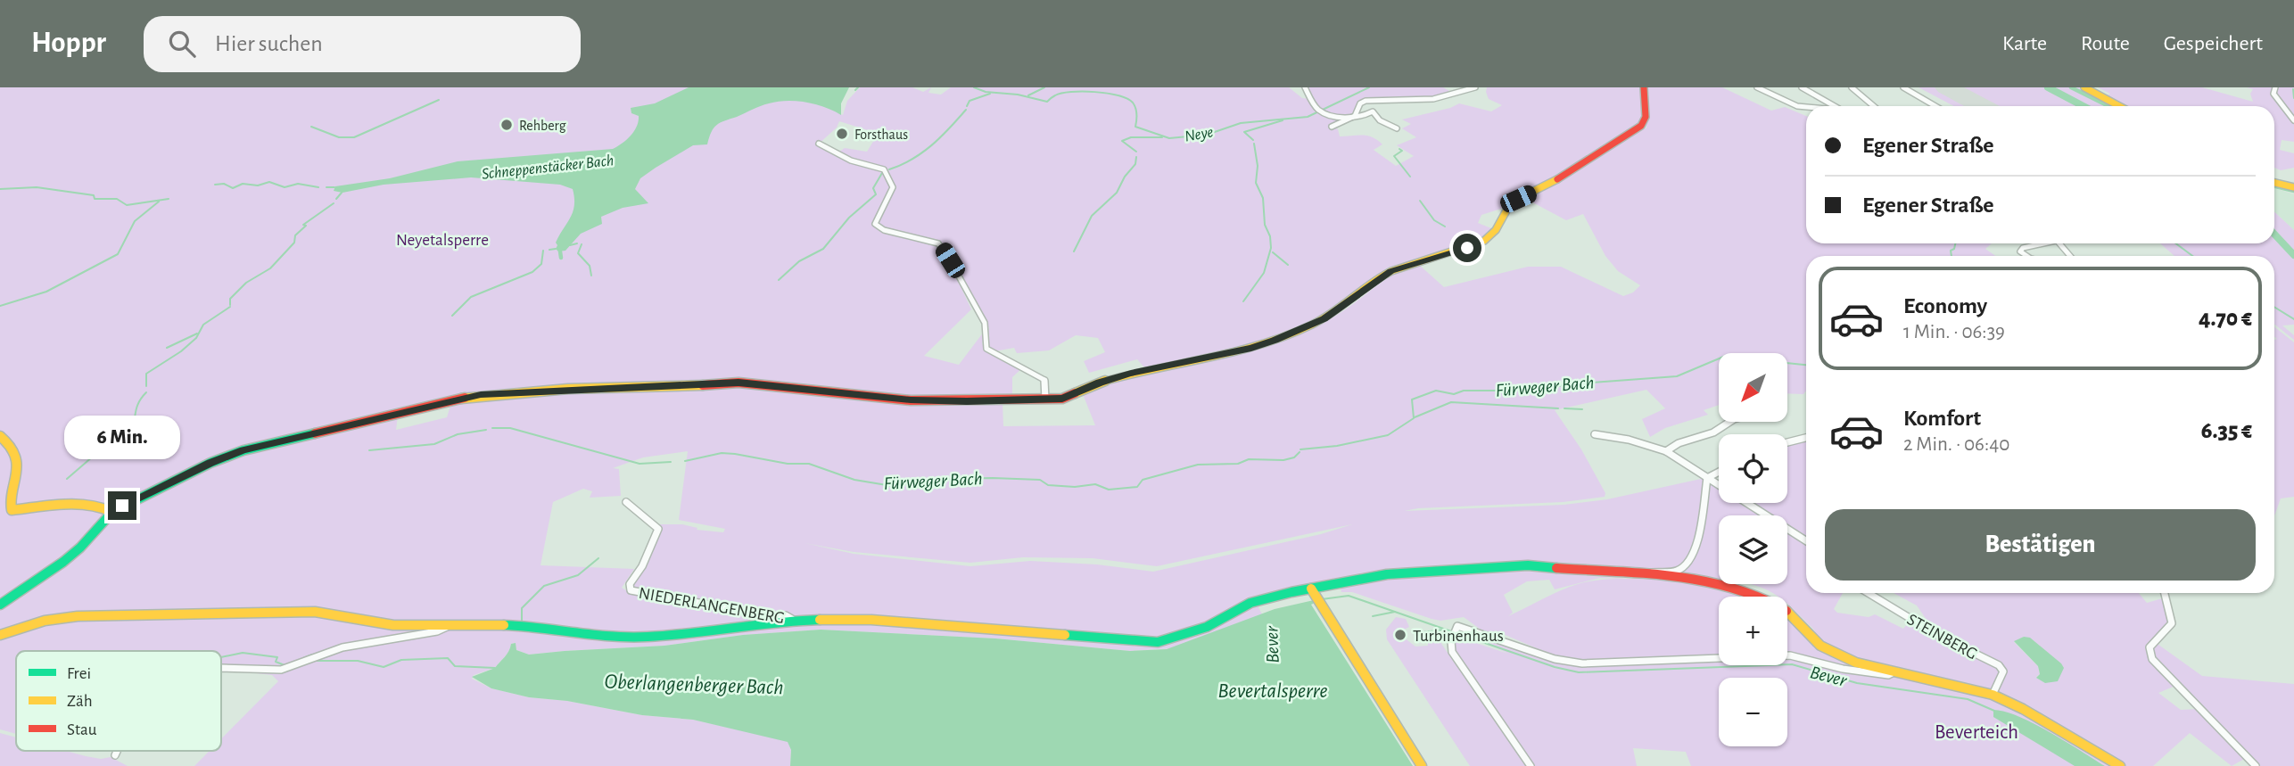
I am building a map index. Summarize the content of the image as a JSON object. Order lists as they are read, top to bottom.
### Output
{
  "streets": {
    "street": ["NIEDERLANGENBERG", "STEINBERG"]
  },
  "water": [
    "Neye",
    "Schneppenstäcker Bach",
    "Fürweger Bach",
    "Bever",
    "Oberlangenberger Bach",
    "Bevertalsperre"
  ],
  "parks": ["Neyetalsperre", "Beverteich"],
  "places": ["Rehberg", "Forsthaus", "Turbinenhaus"],
  "legend": ["Frei", "Zäh", "Stau"],
  "north": "bottom left",
  "page": {
    "header": "Hoppr",
    "search": "Hier suchen",
    "nav": ["Karte", "Route", "Gespeichert"],
    "banner": ["Egener Straße", "Egener Straße"],
    "list": [
      {
        "name": "Economy",
        "note": "1 Min. · 06:39",
        "value": "4.70 €"
      },
      {
        "name": "Komfort",
        "note": "2 Min. · 06:40",
        "value": "6.35 €"
      }
    ],
    "map_buttons": ["+", "−"],
    "bubble": "6 Min.",
    "buttons": "Bestätigen"
  }
}
